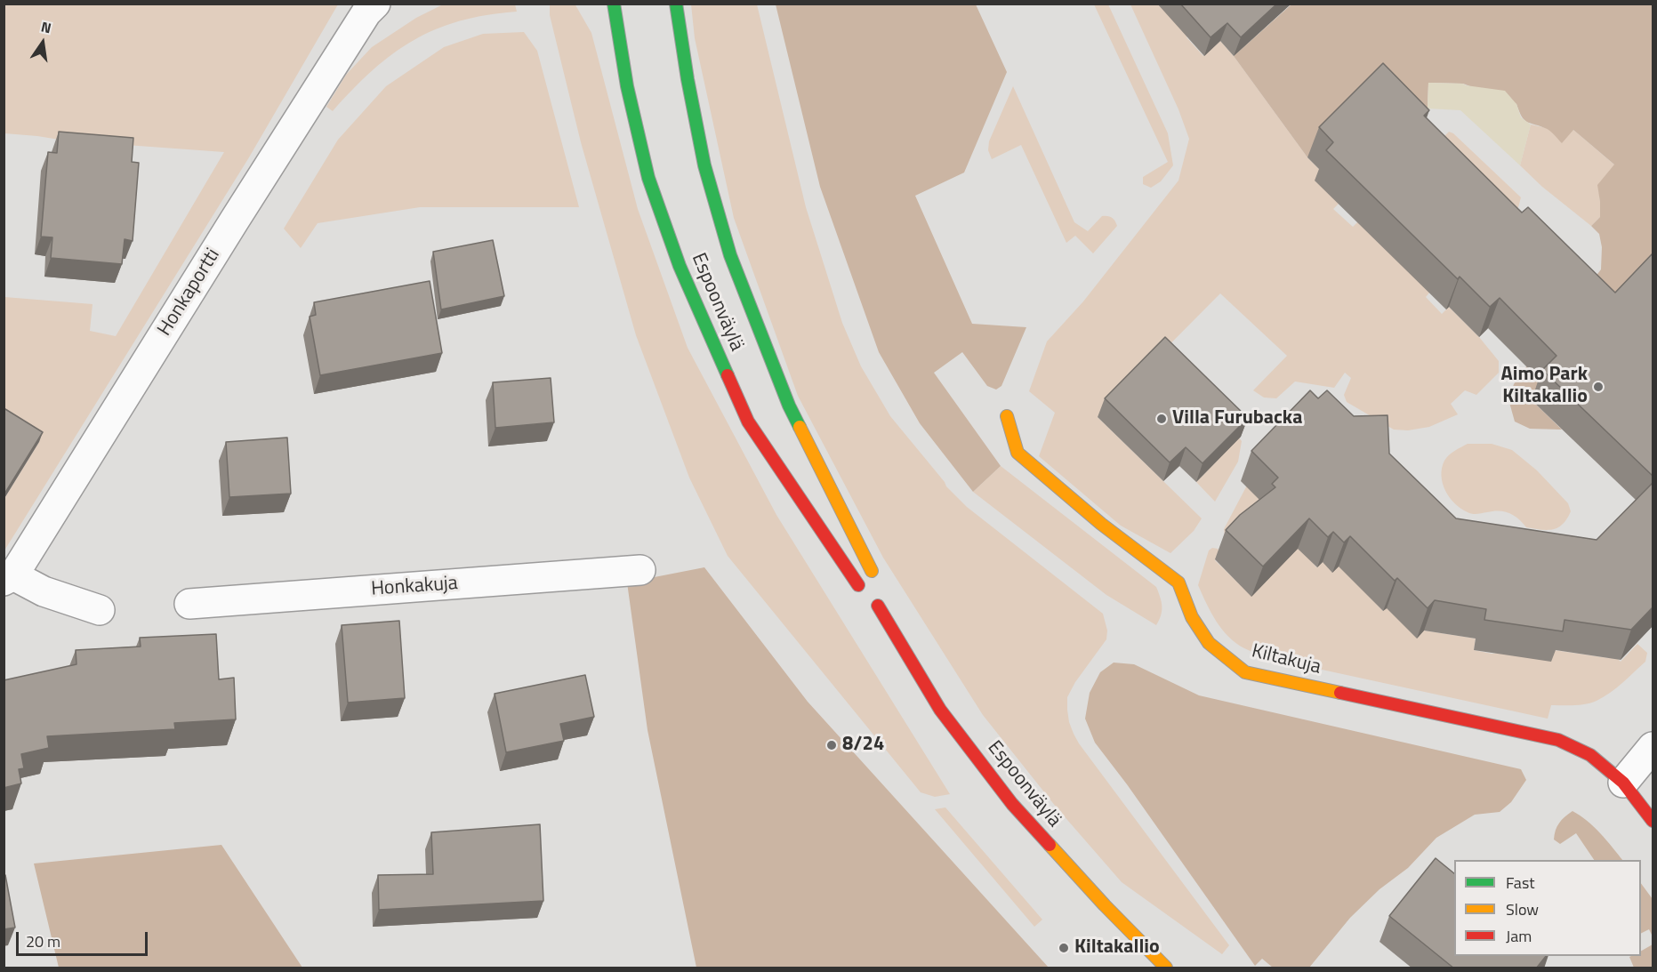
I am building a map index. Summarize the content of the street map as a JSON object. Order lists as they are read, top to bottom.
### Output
{
  "streets": {
    "main road": ["Espoonväylä", "Kiltakuja"],
    "street": ["Honkaportti", "Honkakuja"]
  },
  "places": [
    "Aimo Park Kiltakallio",
    "Villa Furubacka",
    "8/24",
    "Kiltakallio"
  ],
  "legend": ["Fast", "Slow", "Jam"],
  "scale_bar": "20 m",
  "north": "top"
}
